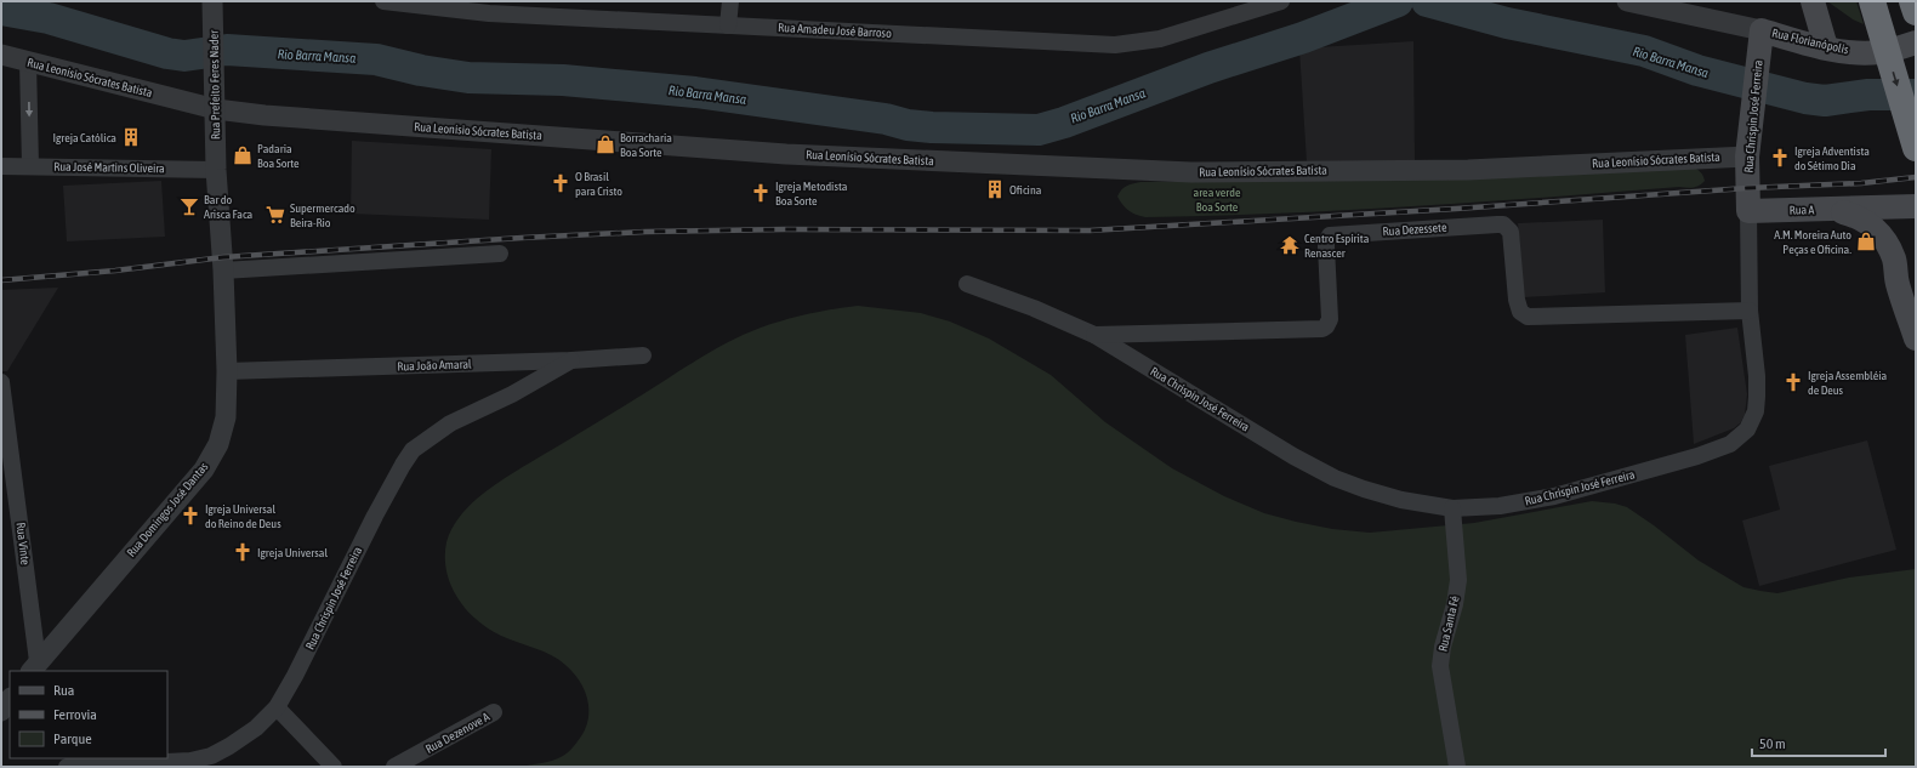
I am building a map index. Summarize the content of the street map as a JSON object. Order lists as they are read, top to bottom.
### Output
{
  "streets": {
    "main road": ["Rua Florianópolis", "Rua Chrispin José Ferreira", "Rua A"],
    "street": [
      "Rua Amadeu José Barroso",
      "Rua Leonísio Sócrates Batista",
      "Rua Prefeito Feres Nader",
      "Rua José Martins Oliveira",
      "Rua Dezessete",
      "Rua João Amaral",
      "Rua Domingos José Dantas",
      "Rua Vinte",
      "Rua Santa Fé",
      "Rua Dezenove A"
    ]
  },
  "crossings": [
    ["Rua Florianópolis", "Rua Chrispin José Ferreira"],
    ["Rua Leonísio Sócrates Batista", "Rua Prefeito Feres Nader"],
    ["Rua Leonísio Sócrates Batista", "Rua Chrispin José Ferreira"],
    ["Rua Prefeito Feres Nader", "Rua José Martins Oliveira"],
    ["Rua Prefeito Feres Nader", "Rua Domingos José Dantas"],
    ["Rua Chrispin José Ferreira", "Rua A"],
    ["Rua Chrispin José Ferreira", "Rua Dezessete"],
    ["Rua Chrispin José Ferreira", "Rua João Amaral"],
    ["Rua Chrispin José Ferreira", "Rua Santa Fé"],
    ["Rua José Martins Oliveira", "Rua Domingos José Dantas"],
    ["Rua João Amaral", "Rua Domingos José Dantas"],
    ["Rua Domingos José Dantas", "Rua Vinte"]
  ],
  "water": ["Rio Barra Mansa"],
  "parks": ["area verde Boa Sorte"],
  "places": {
    "building": ["Igreja Católica", "Oficina"],
    "shop": ["Borracharia Boa Sorte", "Padaria Boa Sorte", "A.M. Moreira Auto Peças e Oficina."],
    "church": [
      "Igreja Adventista do Sétimo Dia",
      "O Brasil para Cristo",
      "Igreja Metodista Boa Sorte",
      "Igreja Assembléia de Deus",
      "Igreja Universal do Reino de Deus",
      "Igreja Universal"
    ],
    "bar": ["Bar do Arisca Faca"],
    "supermarket": ["Supermercado Beira-Rio"],
    "temple": ["Centro Espírita Renascer"]
  },
  "legend": ["Rua", "Ferrovia", "Parque"],
  "scale_bar": "50 m"
}
